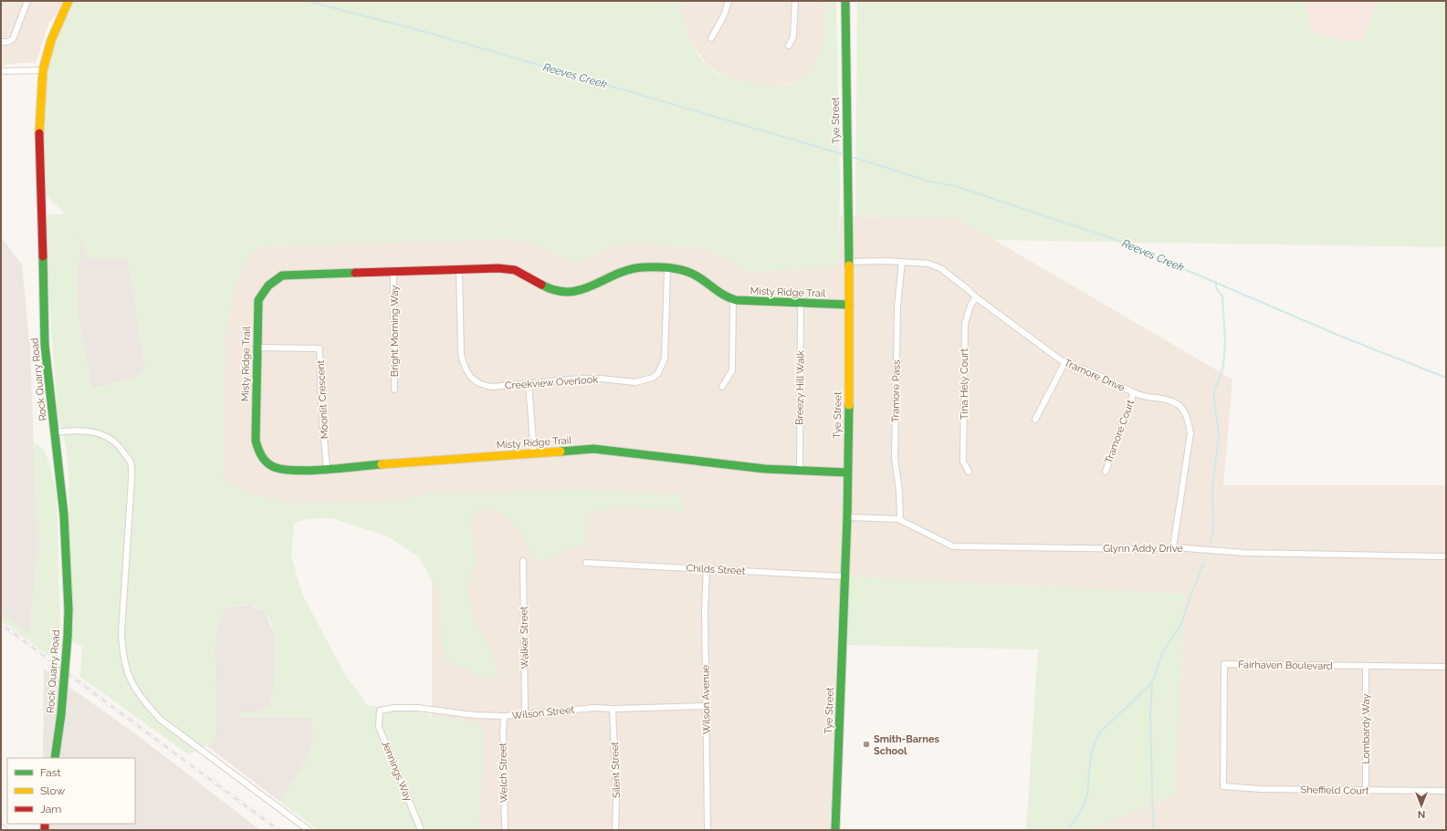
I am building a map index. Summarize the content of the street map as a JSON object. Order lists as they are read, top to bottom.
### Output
{
  "streets": {
    "street": [
      "Tye Street",
      "Misty Ridge Trail",
      "Bright Morning Way",
      "Tramore Drive",
      "Rock Quarry Road",
      "Creekview Overlook",
      "Tina Hely Court",
      "Breezy Hill Walk",
      "Tramore Pass",
      "Moonlit Crescent",
      "Tramore Court",
      "Glynn Addy Drive",
      "Childs Street",
      "Walker Street",
      "Fairhaven Boulevard",
      "Wilson Avenue",
      "Wilson Street",
      "Lombardy Way",
      "Silent Street",
      "Jennings Way",
      "Welch Street",
      "Sheffield Court"
    ]
  },
  "crossings": [
    ["Tye Street", "Misty Ridge Trail"],
    ["Tye Street", "Tramore Drive"],
    ["Tye Street", "Glynn Addy Drive"],
    ["Tye Street", "Childs Street"],
    ["Misty Ridge Trail", "Bright Morning Way"],
    ["Misty Ridge Trail", "Creekview Overlook"],
    ["Misty Ridge Trail", "Breezy Hill Walk"],
    ["Misty Ridge Trail", "Moonlit Crescent"],
    ["Tramore Drive", "Tina Hely Court"],
    ["Tramore Drive", "Tramore Pass"],
    ["Tramore Drive", "Tramore Court"],
    ["Tramore Drive", "Glynn Addy Drive"],
    ["Tramore Pass", "Glynn Addy Drive"],
    ["Childs Street", "Wilson Avenue"],
    ["Walker Street", "Wilson Street"],
    ["Fairhaven Boulevard", "Lombardy Way"],
    ["Fairhaven Boulevard", "Sheffield Court"],
    ["Wilson Avenue", "Wilson Street"],
    ["Wilson Street", "Silent Street"],
    ["Wilson Street", "Jennings Way"],
    ["Wilson Street", "Welch Street"],
    ["Lombardy Way", "Sheffield Court"]
  ],
  "water": ["Reeves Creek"],
  "places": ["Smith-Barnes School"],
  "legend": ["Fast", "Slow", "Jam"],
  "north": "bottom"
}
